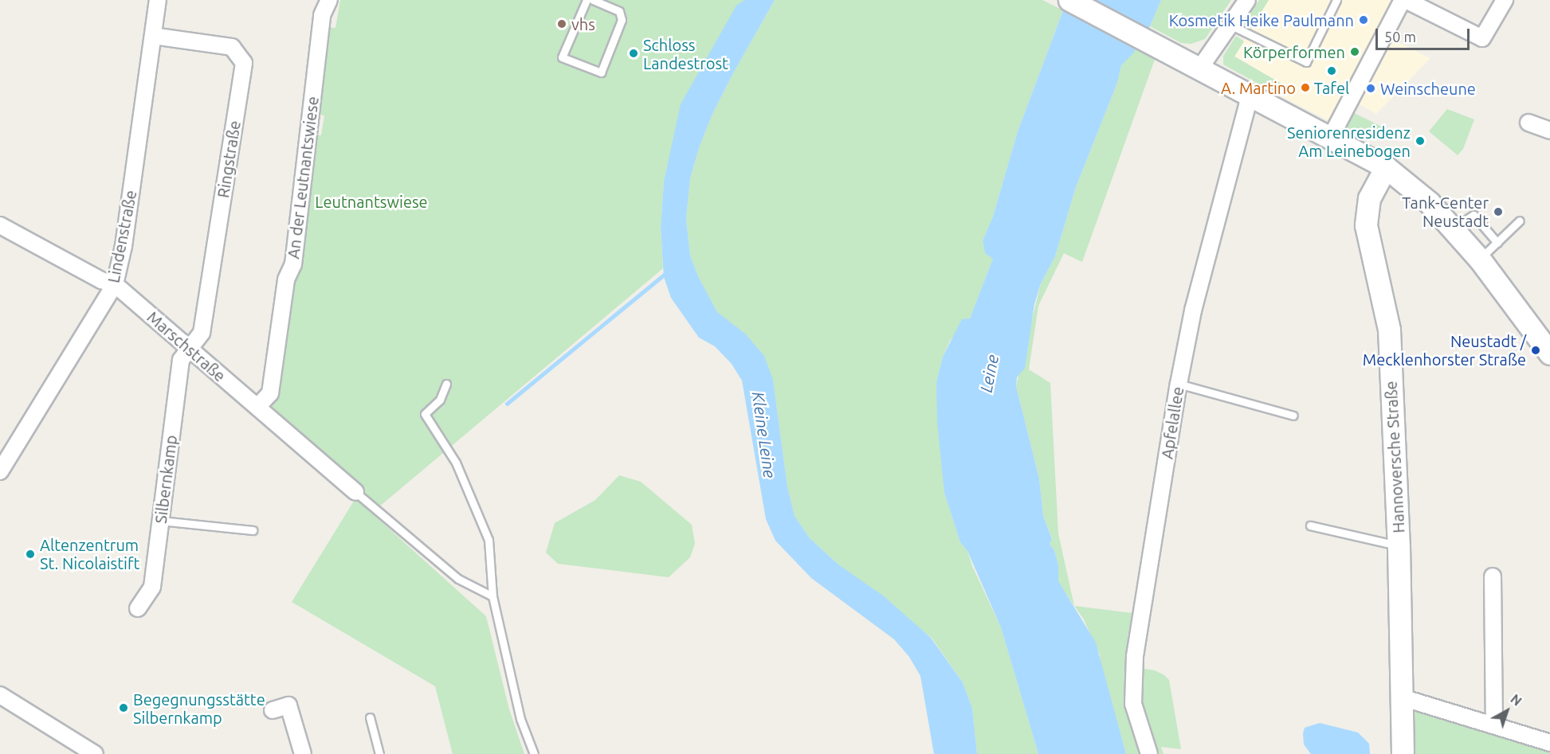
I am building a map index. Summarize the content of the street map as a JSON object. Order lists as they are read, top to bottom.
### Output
{
  "streets": {
    "main road": ["Hannoversche Straße"],
    "street": [
      "Ringstraße",
      "An der Leutnantswiese",
      "Lindenstraße",
      "Marschstraße",
      "Apfelallee",
      "Silbernkamp"
    ]
  },
  "crossings": [
    ["Ringstraße", "Lindenstraße"],
    ["Ringstraße", "Marschstraße"],
    ["Ringstraße", "Silbernkamp"],
    ["An der Leutnantswiese", "Marschstraße"],
    ["Lindenstraße", "Marschstraße"],
    ["Marschstraße", "Silbernkamp"]
  ],
  "water": ["Leine", "Kleine Leine"],
  "parks": ["Leutnantswiese"],
  "places": [
    "Kosmetik Heike Paulmann",
    "vhs",
    "Körperformen",
    "Schloss Landestrost",
    "Tafel",
    "A. Martino",
    "Weinscheune",
    "Seniorenresidenz Am Leinebogen",
    "Tank-Center Neustadt",
    "Neustadt / Mecklenhorster Straße",
    "Altenzentrum St. Nicolaistift",
    "Begegnungsstätte Silbernkamp"
  ],
  "scale_bar": "50 m",
  "north": "top right"
}
